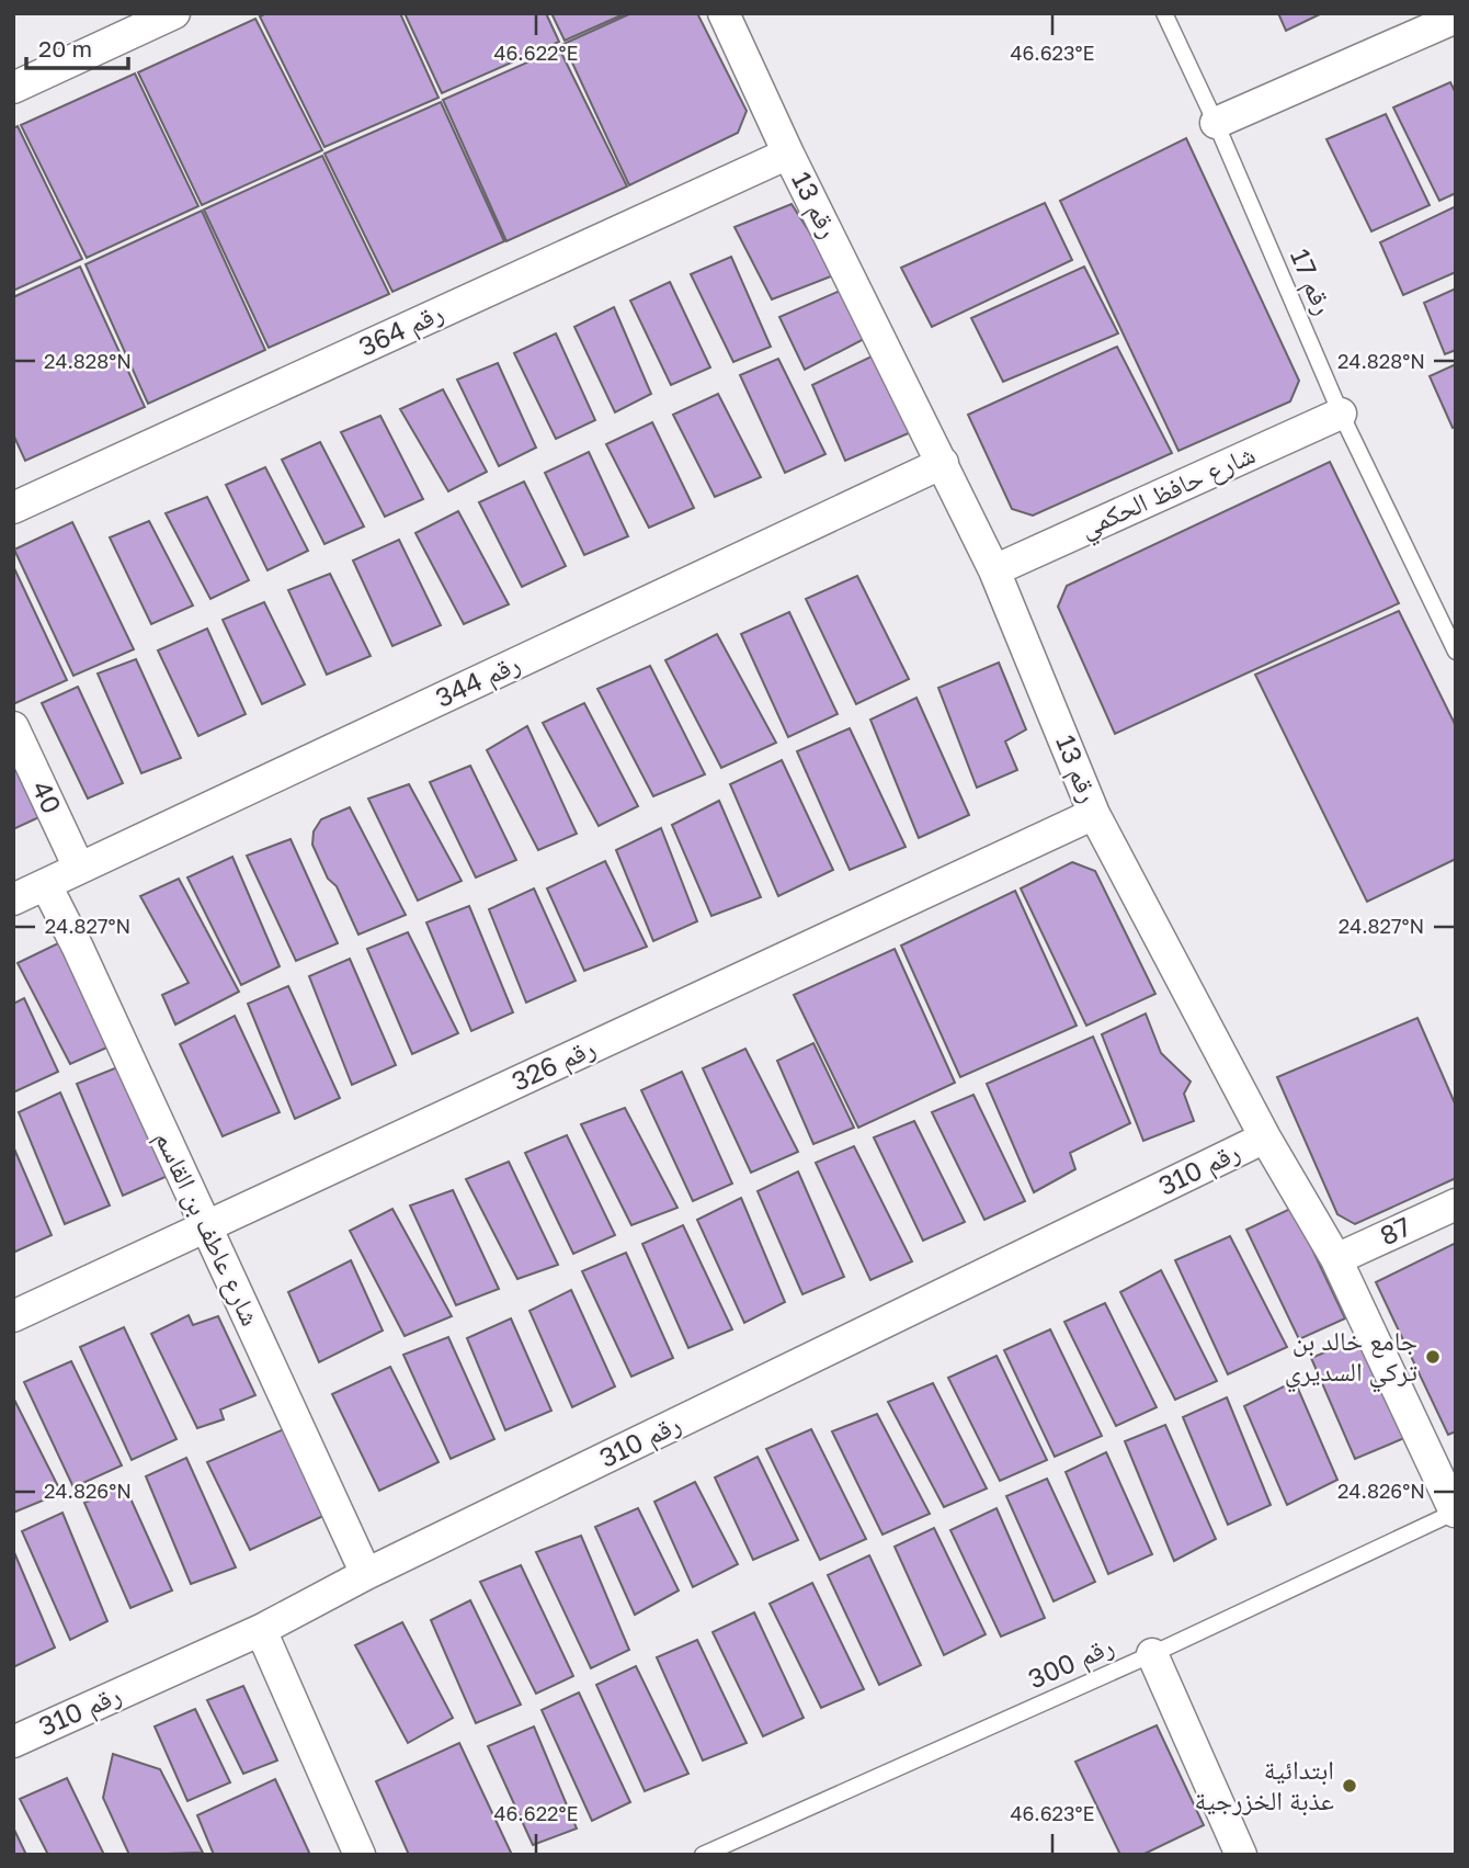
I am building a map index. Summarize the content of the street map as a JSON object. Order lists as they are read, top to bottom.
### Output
{
  "streets": {
    "street": [
      "رقم 13",
      "رقم 364",
      "شارع حافظ الحكمي",
      "رقم 344",
      "40",
      "رقم 326",
      "رقم 310",
      "شارع عاطف بن القاسم",
      "87"
    ],
    "lane": ["رقم 17", "رقم 300"]
  },
  "crossings": [
    ["رقم 13", "رقم 364"],
    ["رقم 13", "شارع حافظ الحكمي"],
    ["رقم 13", "رقم 344"],
    ["رقم 13", "رقم 326"],
    ["رقم 13", "رقم 310"],
    ["رقم 13", "87"],
    ["رقم 13", "رقم 300"],
    ["رقم 17", "شارع حافظ الحكمي"],
    ["رقم 344", "40"],
    ["رقم 344", "شارع عاطف بن القاسم"],
    ["رقم 326", "شارع عاطف بن القاسم"],
    ["رقم 310", "شارع عاطف بن القاسم"]
  ],
  "places": ["جامع خالد بن تركي السديري", "ابتدائية عذبة الخزرجية"],
  "scale_bar": "20 m",
  "coordinates": [
    "46.622°E",
    "46.623°E",
    "24.828°N",
    "24.827°N",
    "24.826°N"
  ]
}
